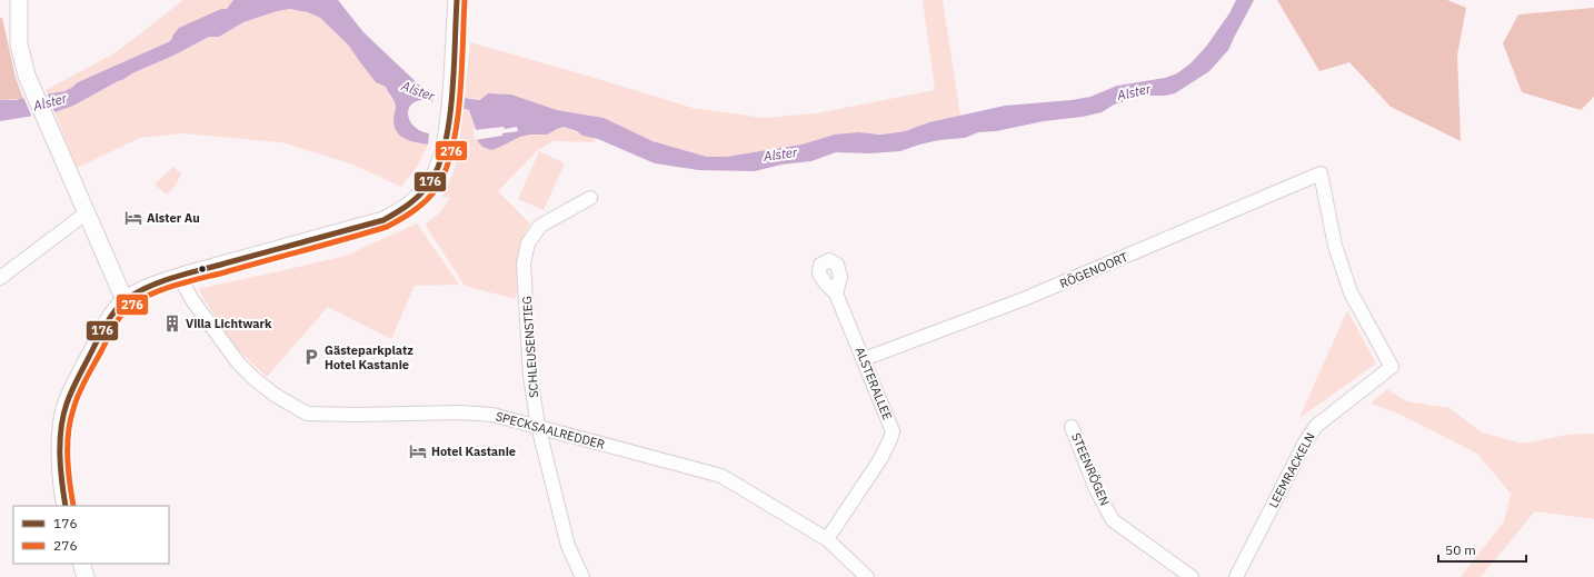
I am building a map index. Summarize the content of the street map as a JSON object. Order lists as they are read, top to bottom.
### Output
{
  "streets": {
    "street": [
      "RÖGENOORT",
      "SCHLEUSENSTIEG",
      "ALSTERALLEE",
      "SPECKSAALREDDER",
      "STEENRÖGEN",
      "LEEMRACKELN"
    ]
  },
  "crossings": [
    ["RÖGENOORT", "ALSTERALLEE"],
    ["RÖGENOORT", "LEEMRACKELN"],
    ["SCHLEUSENSTIEG", "SPECKSAALREDDER"],
    ["ALSTERALLEE", "SPECKSAALREDDER"]
  ],
  "water": ["Alster"],
  "places": {
    "hotel": ["Alster Au", "Hotel Kastanie"],
    "building": ["Villa Lichtwark"],
    "parking": ["Gästeparkplatz Hotel Kastanie"]
  },
  "lines": ["transit line 176", "transit line 276"],
  "legend": ["176", "276"],
  "scale_bar": "50 m"
}
